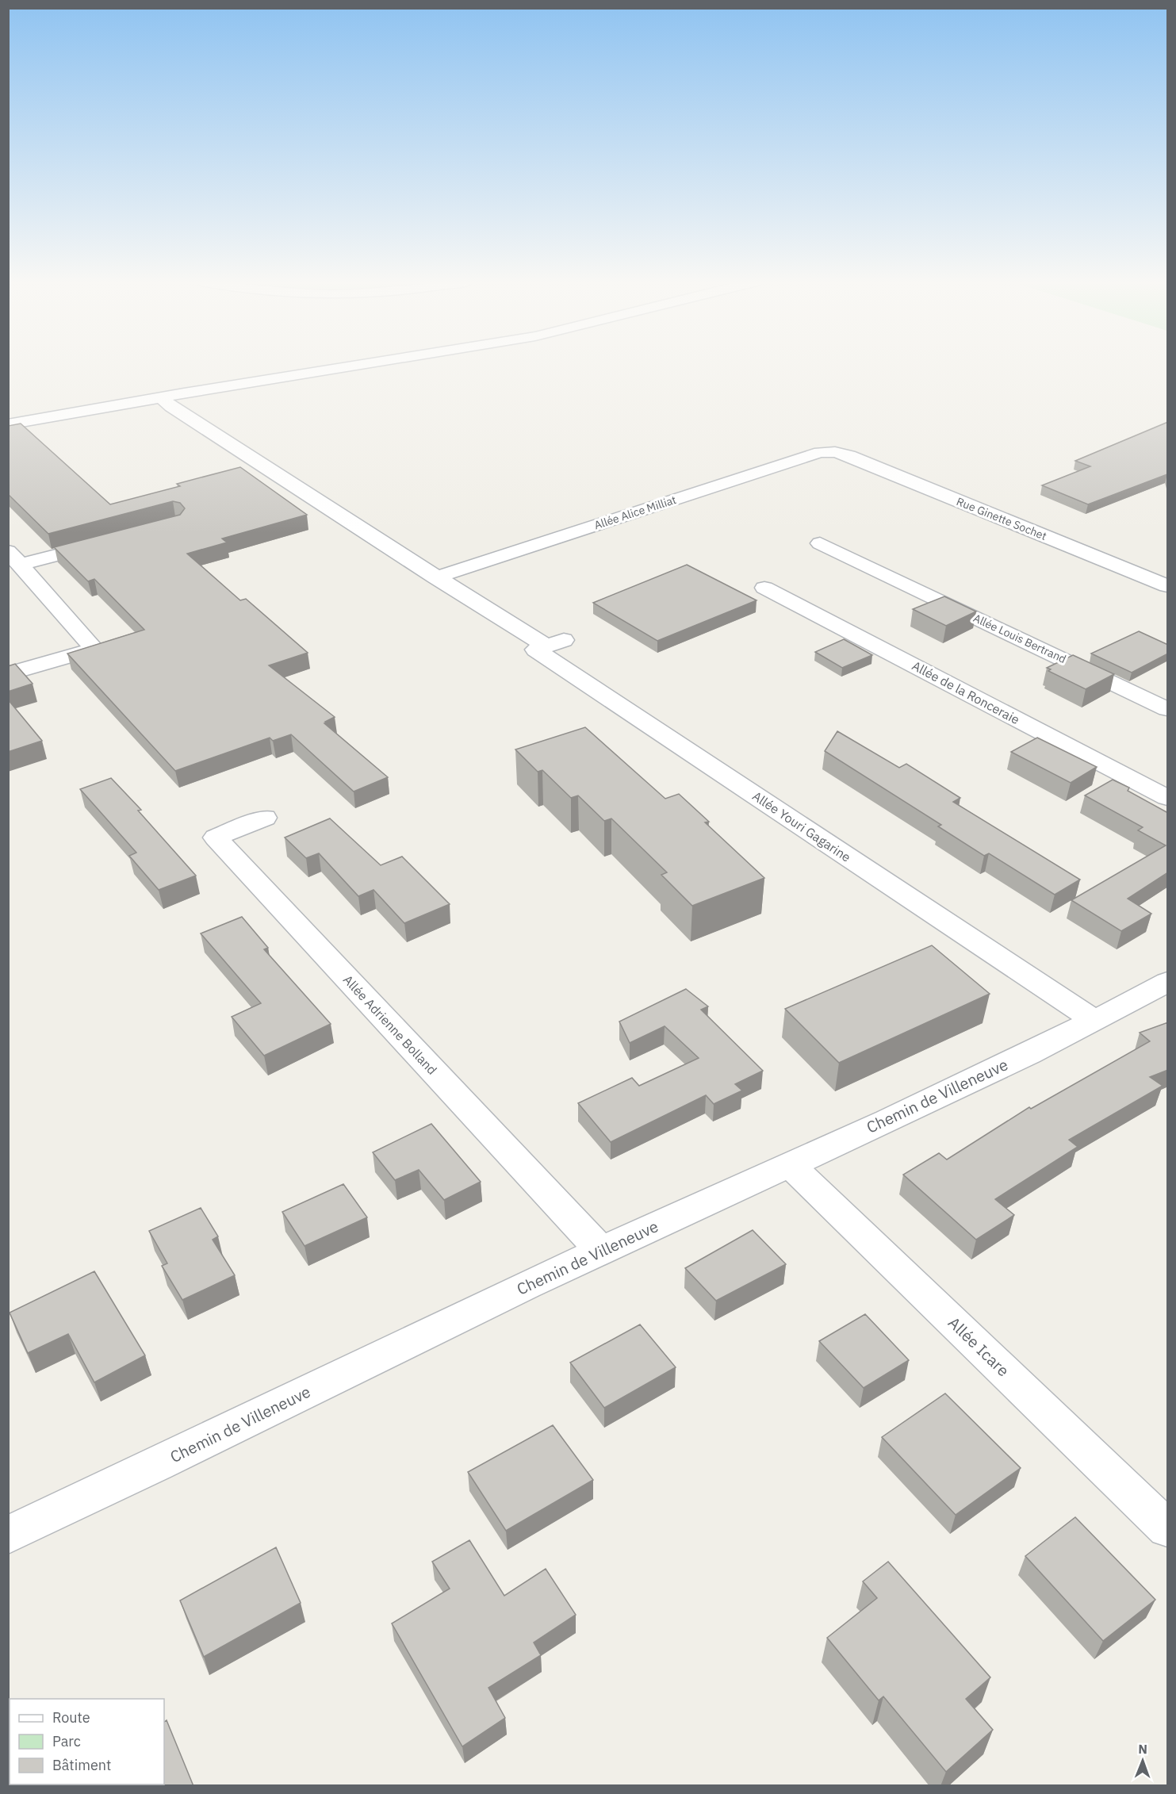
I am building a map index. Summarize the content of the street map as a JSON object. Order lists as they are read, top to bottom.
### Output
{
  "streets": {
    "street": [
      "Allée Alice Milliat",
      "Rue Ginette Sochet",
      "Allée Louis Bertrand",
      "Allée de la Ronceraie",
      "Allée Youri Gagarine",
      "Allée Adrienne Bolland",
      "Chemin de Villeneuve",
      "Allée Icare"
    ]
  },
  "crossings": [
    ["Allée Alice Milliat", "Rue Ginette Sochet"],
    ["Allée Alice Milliat", "Allée Youri Gagarine"],
    ["Allée Youri Gagarine", "Chemin de Villeneuve"],
    ["Allée Adrienne Bolland", "Chemin de Villeneuve"],
    ["Chemin de Villeneuve", "Allée Icare"]
  ],
  "legend": ["Route", "Parc", "Bâtiment"],
  "north": "top"
}
